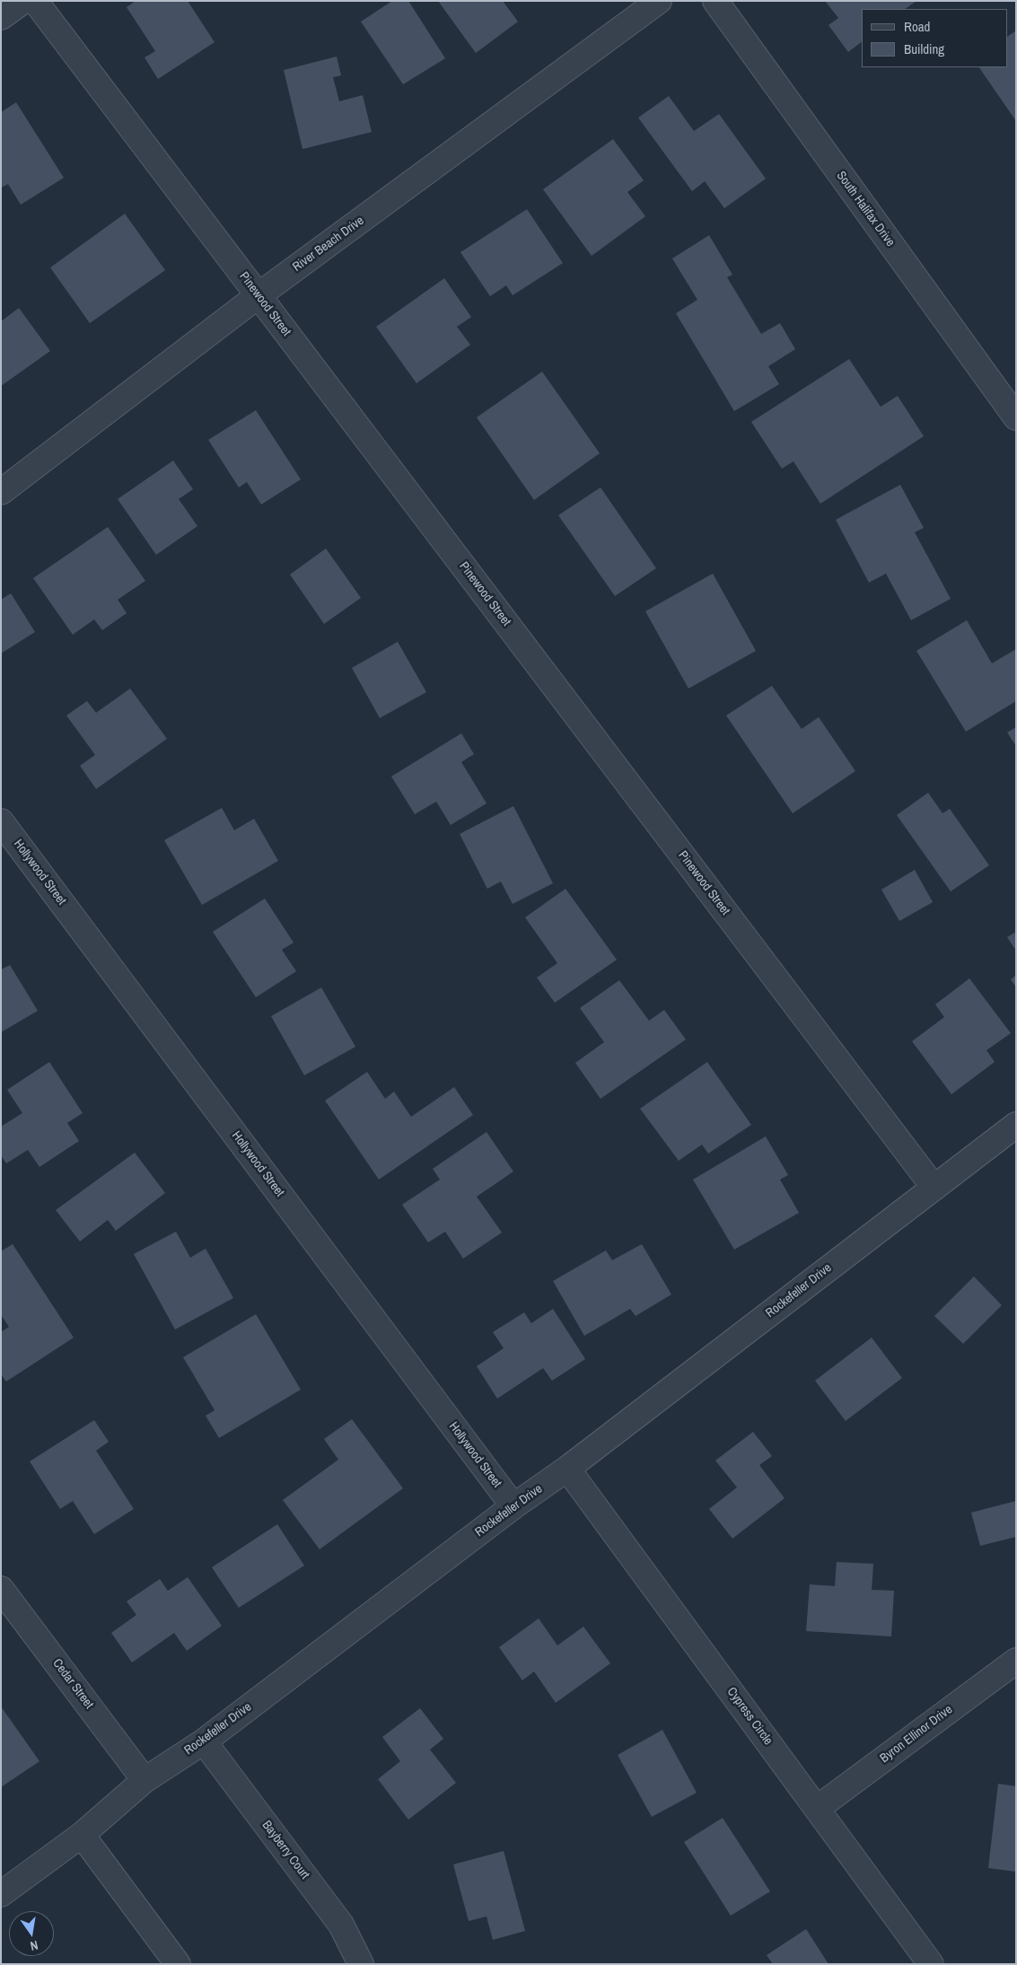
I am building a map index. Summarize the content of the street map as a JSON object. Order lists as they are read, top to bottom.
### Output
{
  "streets": {
    "street": [
      "South Halifax Drive",
      "River Beach Drive",
      "Pinewood Street",
      "Hollywood Street",
      "Rockefeller Drive",
      "Cedar Street",
      "Cypress Circle",
      "Byron Ellinor Drive",
      "Bayberry Court"
    ]
  },
  "crossings": [
    ["River Beach Drive", "Pinewood Street"],
    ["Pinewood Street", "Rockefeller Drive"],
    ["Hollywood Street", "Rockefeller Drive"],
    ["Rockefeller Drive", "Cedar Street"],
    ["Rockefeller Drive", "Cypress Circle"],
    ["Rockefeller Drive", "Bayberry Court"],
    ["Cypress Circle", "Byron Ellinor Drive"]
  ],
  "legend": ["Road", "Building"],
  "north": "bottom"
}
